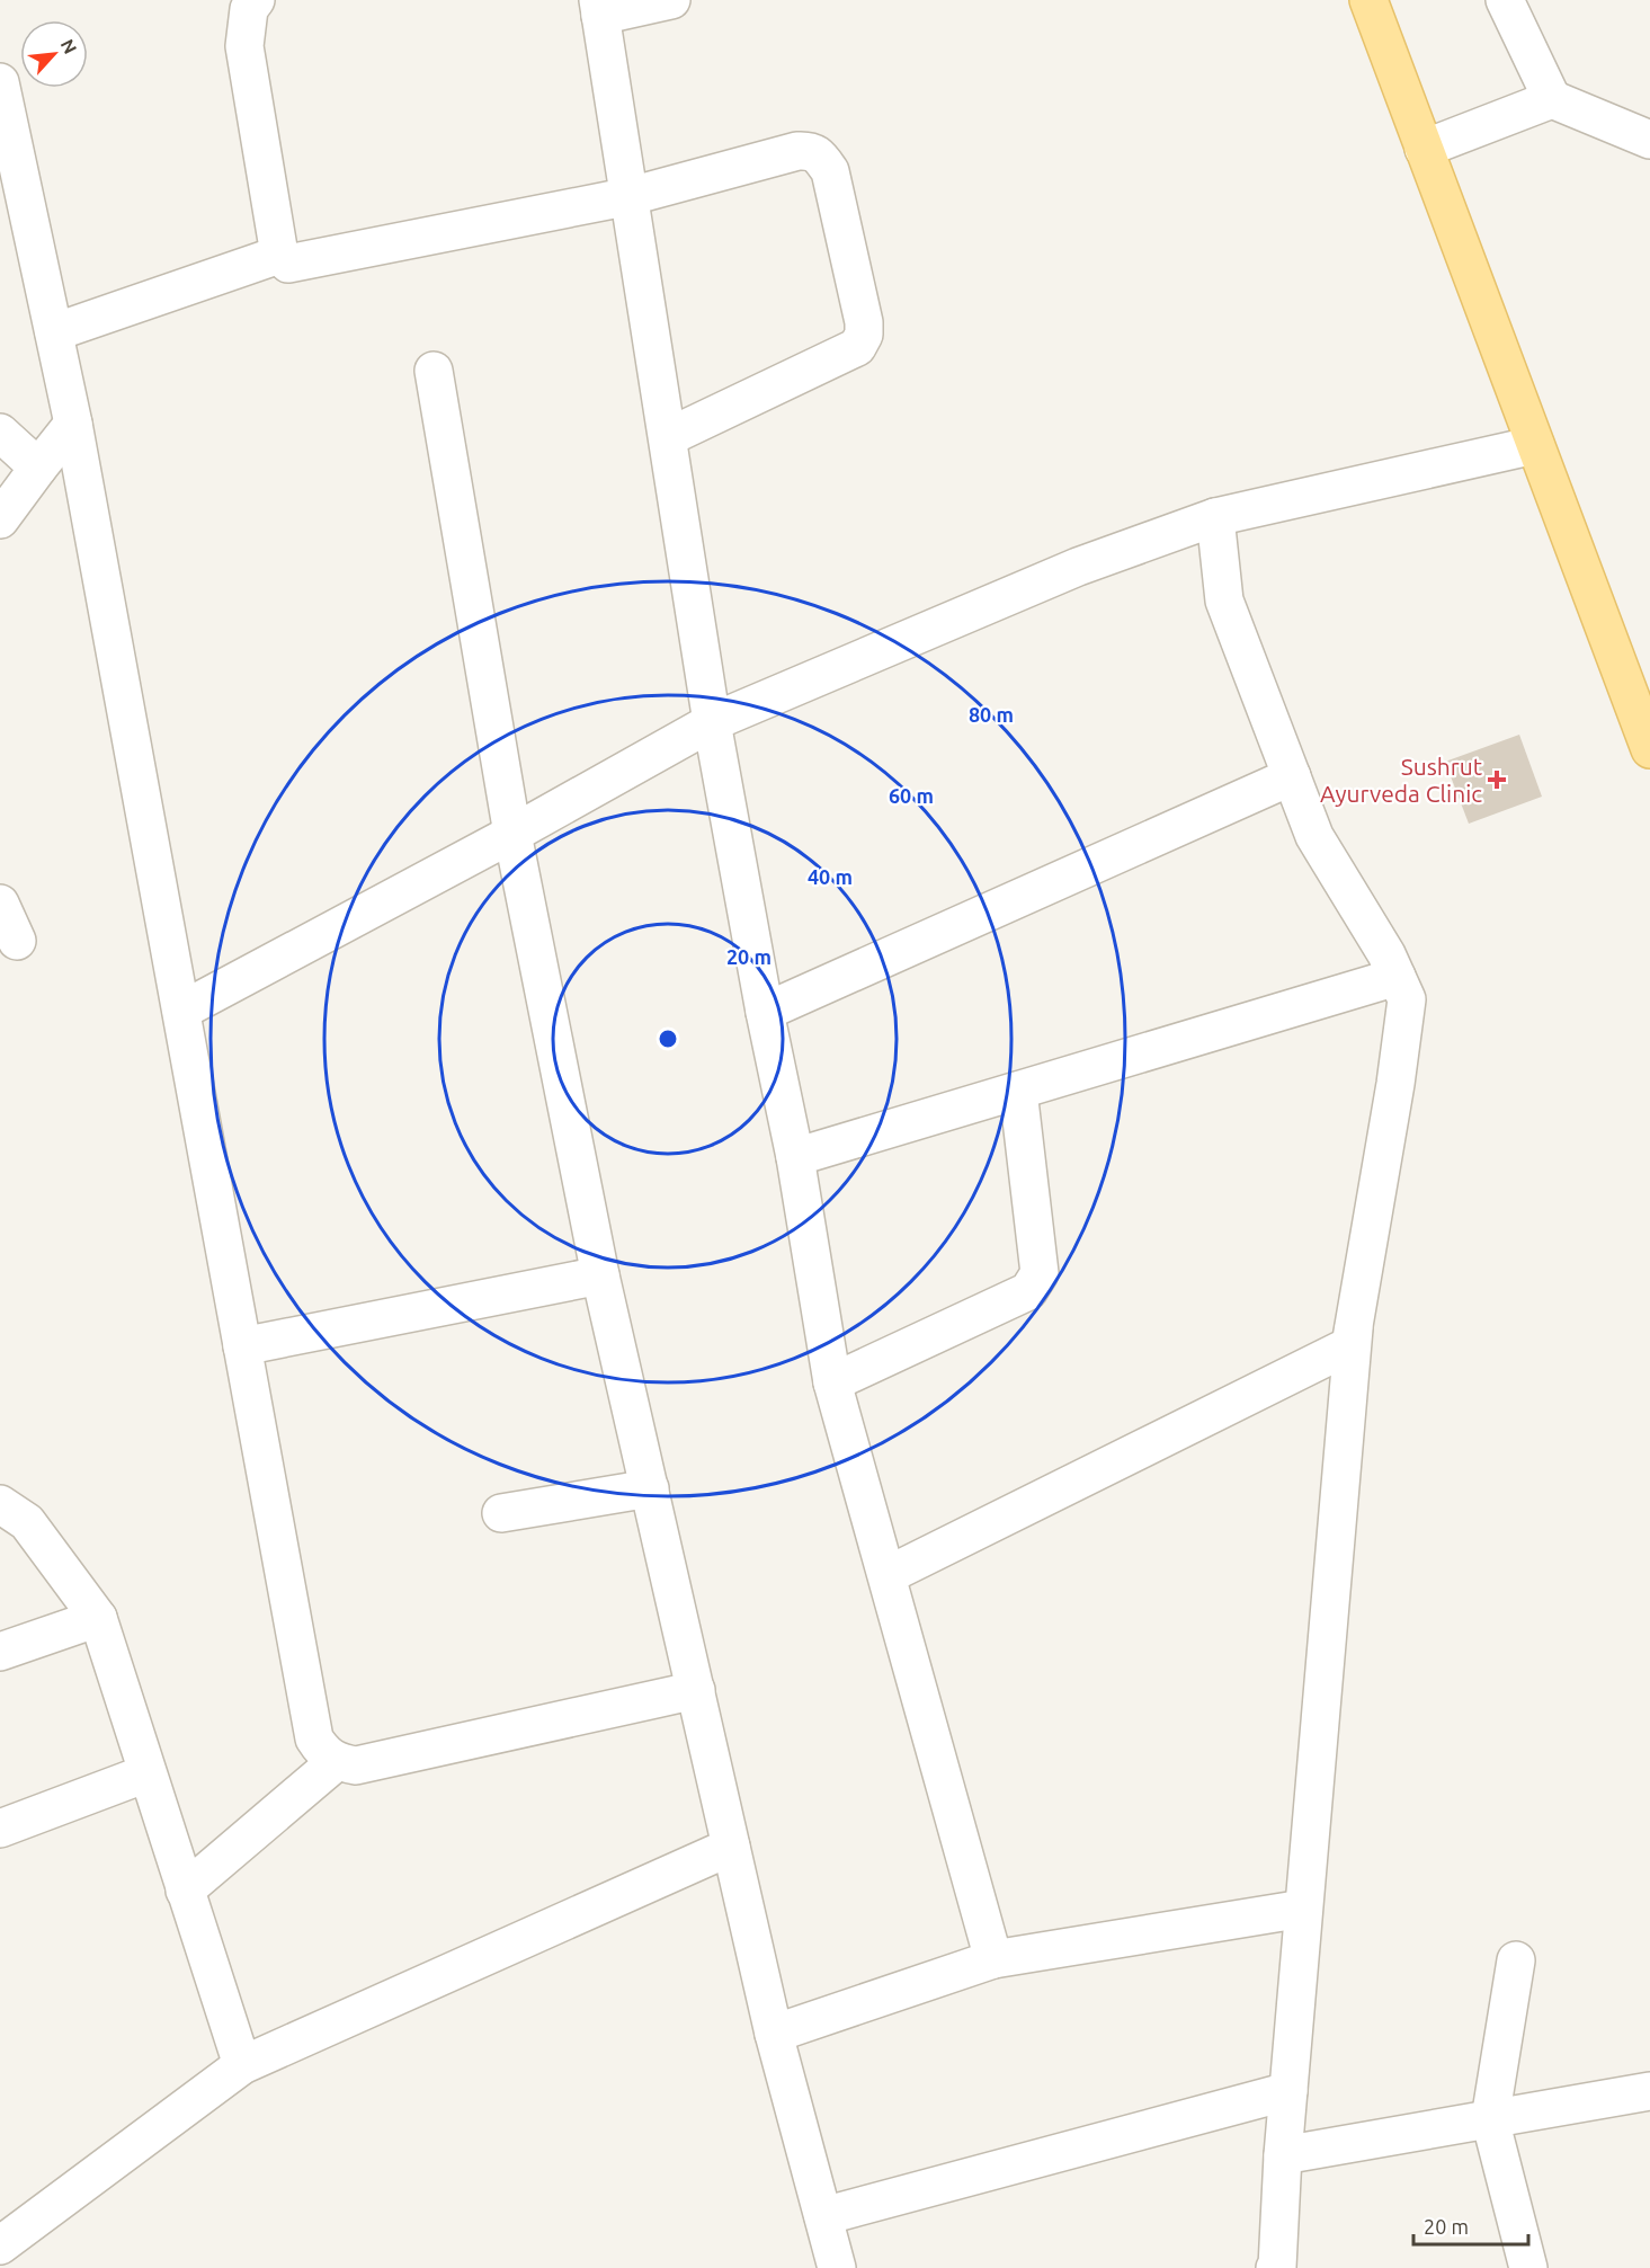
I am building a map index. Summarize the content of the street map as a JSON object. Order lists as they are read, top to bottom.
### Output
{
  "places": {
    "health": ["Sushrut Ayurveda Clinic"]
  },
  "scale_bar": "20 m",
  "north": "top right",
  "rings": [
    "80 m",
    "60 m",
    "40 m",
    "20 m"
  ]
}
